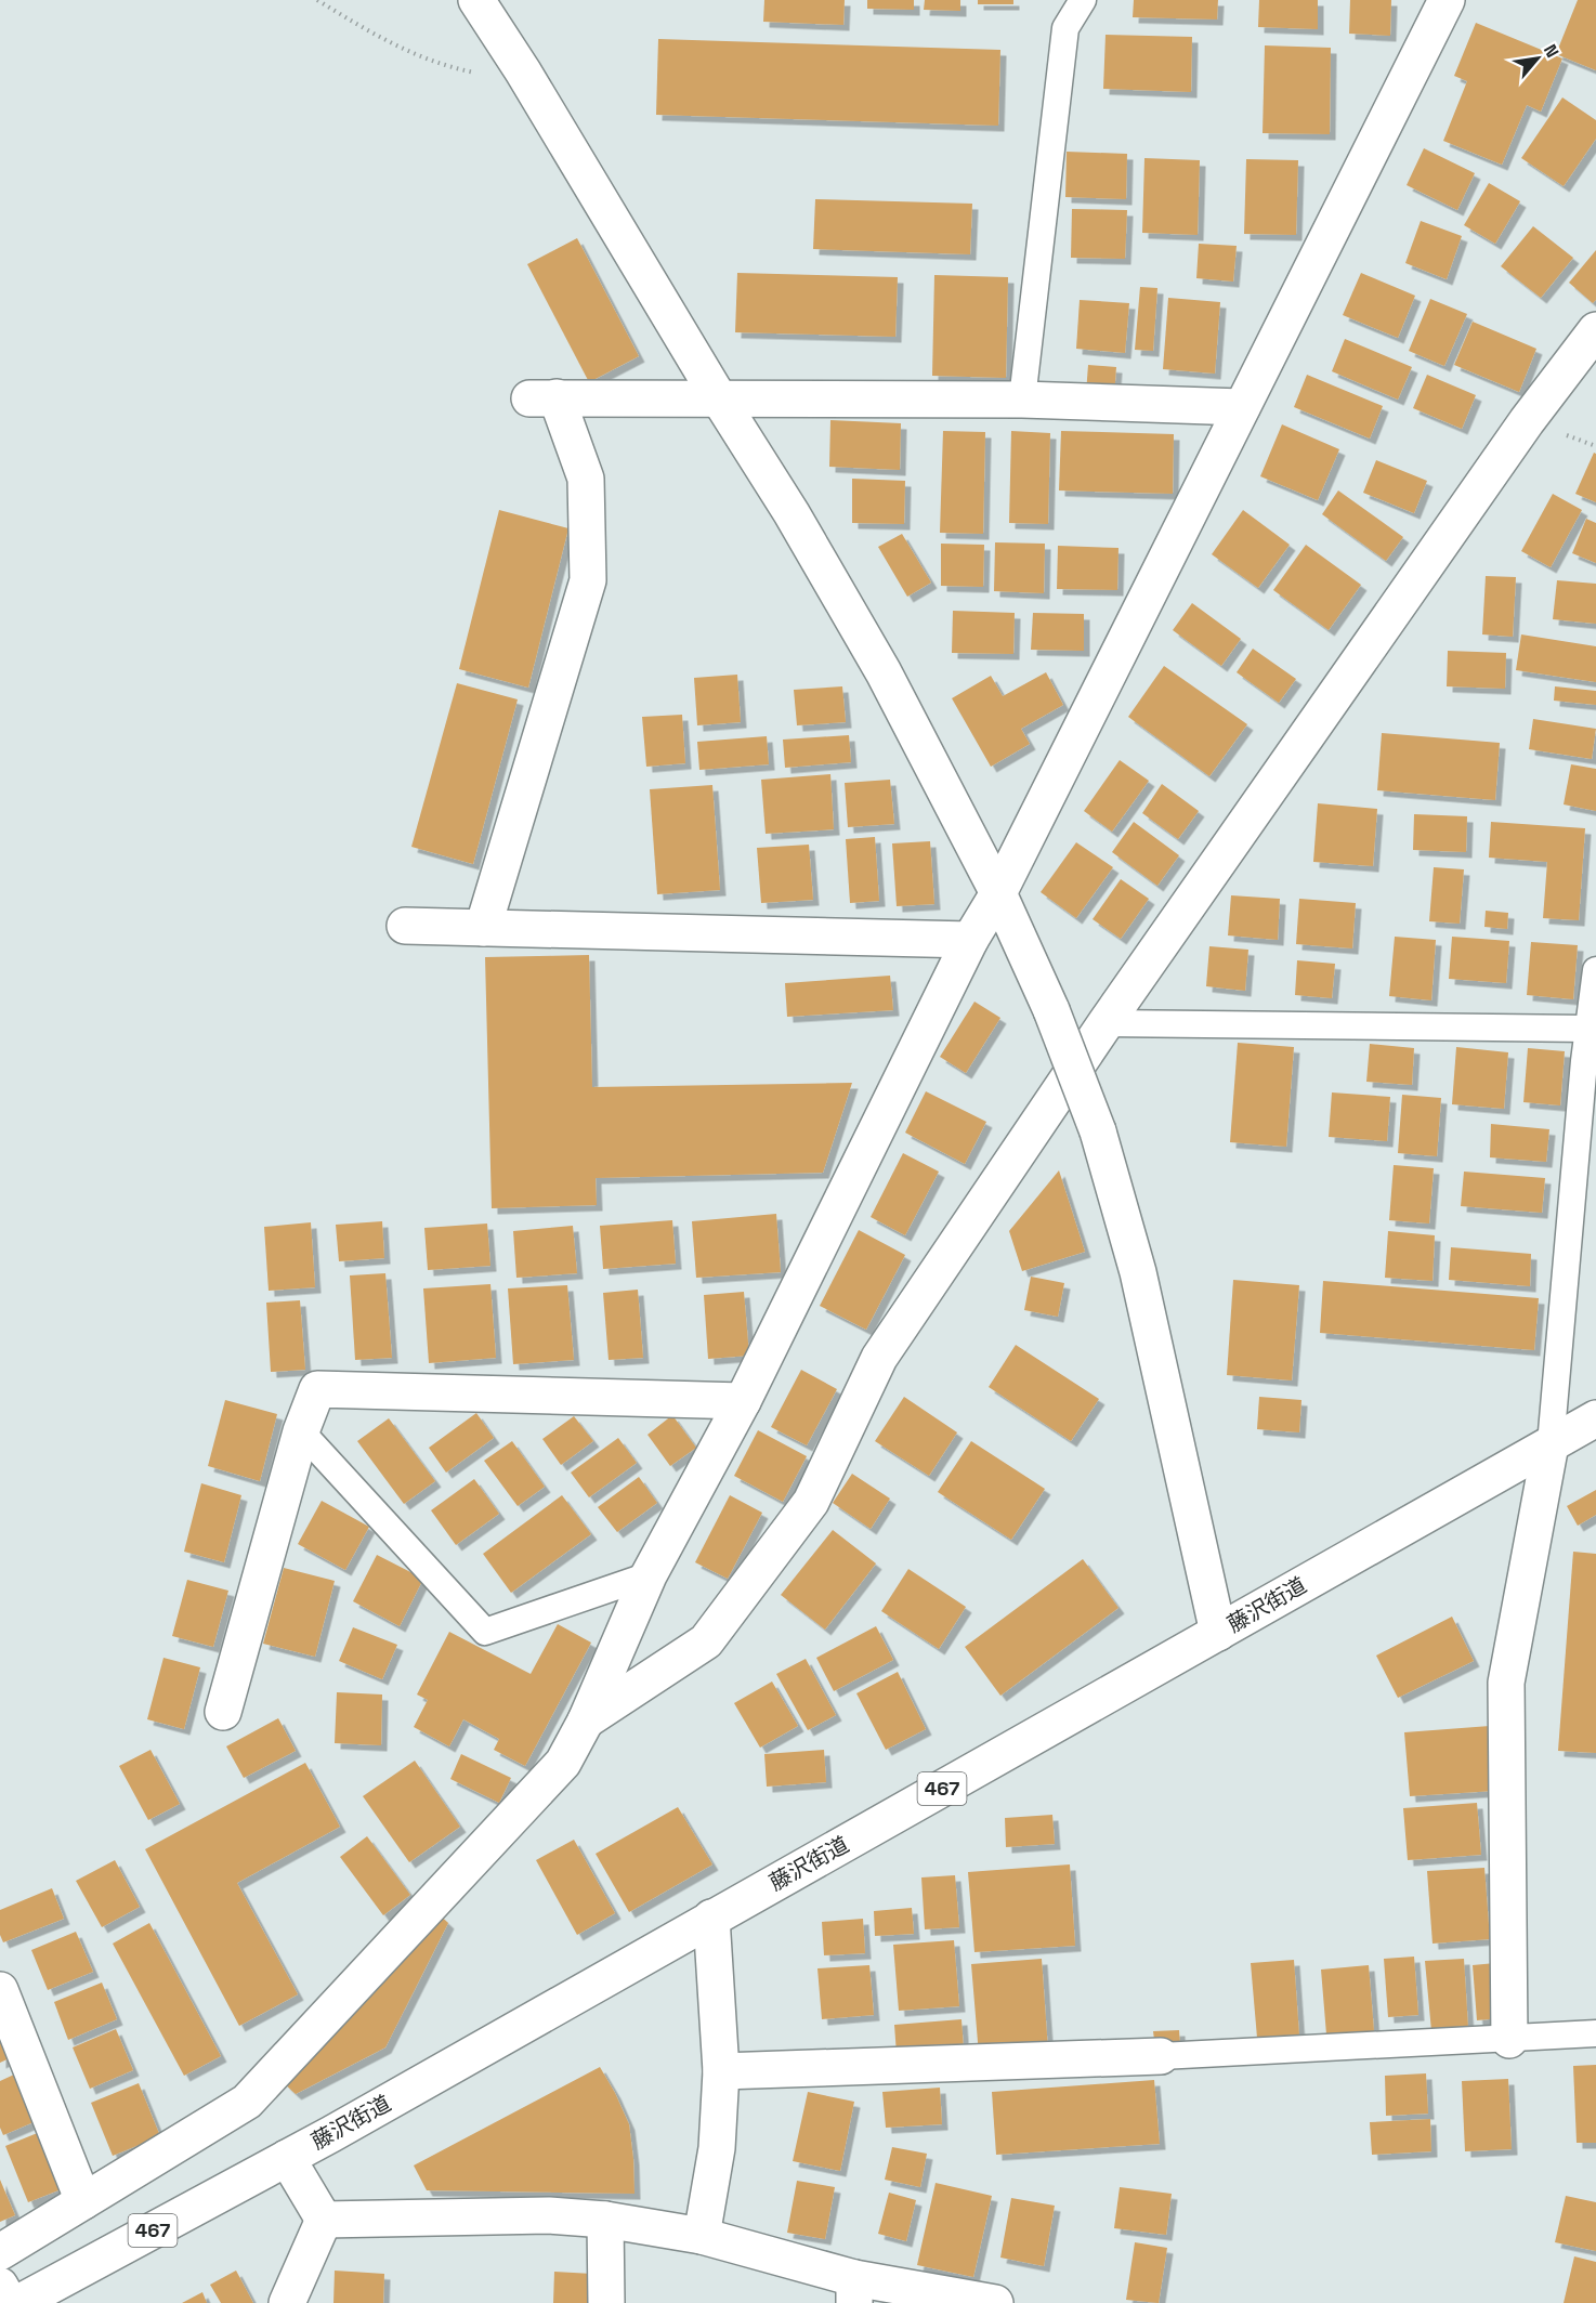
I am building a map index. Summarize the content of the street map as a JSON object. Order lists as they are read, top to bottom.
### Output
{
  "streets": {
    "main road": ["藤沢街道", "467"]
  },
  "north": "top right"
}
